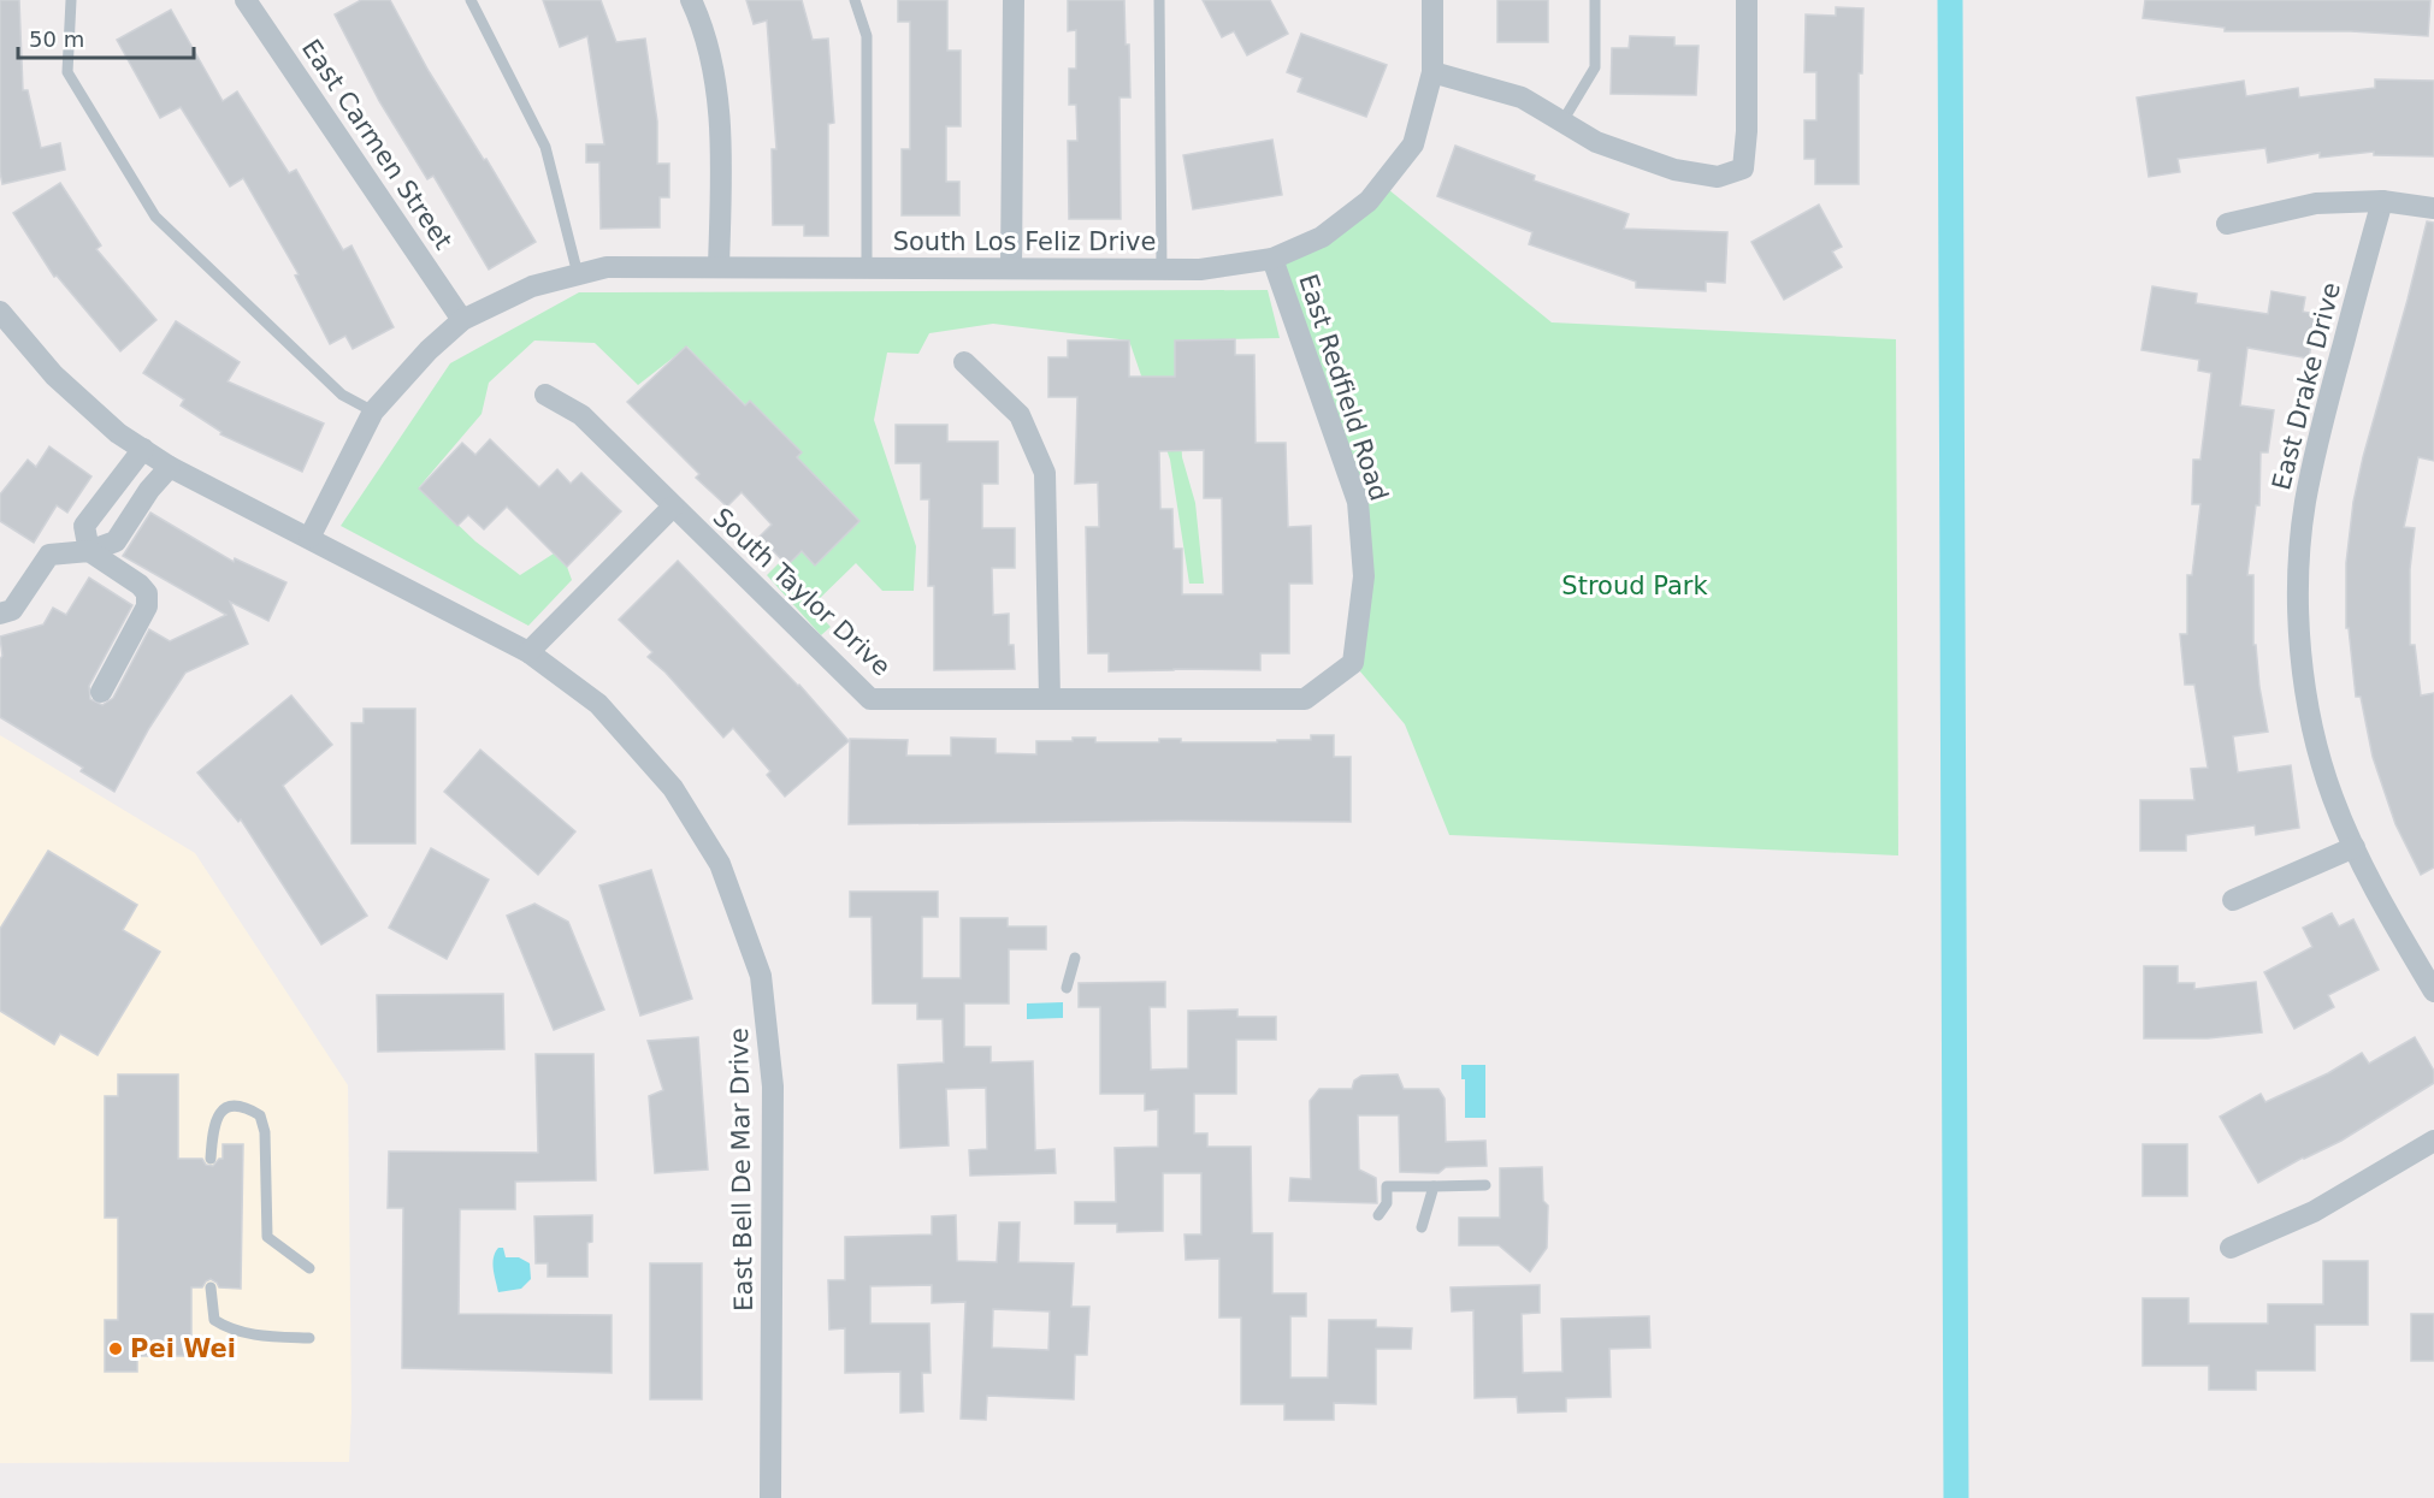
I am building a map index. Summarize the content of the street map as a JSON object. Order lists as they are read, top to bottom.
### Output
{
  "streets": {
    "street": [
      "East Carmen Street",
      "South Los Feliz Drive",
      "East Drake Drive",
      "East Redfield Road",
      "South Taylor Drive",
      "East Bell De Mar Drive"
    ]
  },
  "crossings": [
    ["East Carmen Street", "South Los Feliz Drive"],
    ["South Los Feliz Drive", "East Redfield Road"],
    ["South Los Feliz Drive", "East Bell De Mar Drive"],
    ["East Redfield Road", "South Taylor Drive"]
  ],
  "parks": ["Stroud Park"],
  "places": ["Pei Wei"],
  "scale_bar": "50 m"
}
